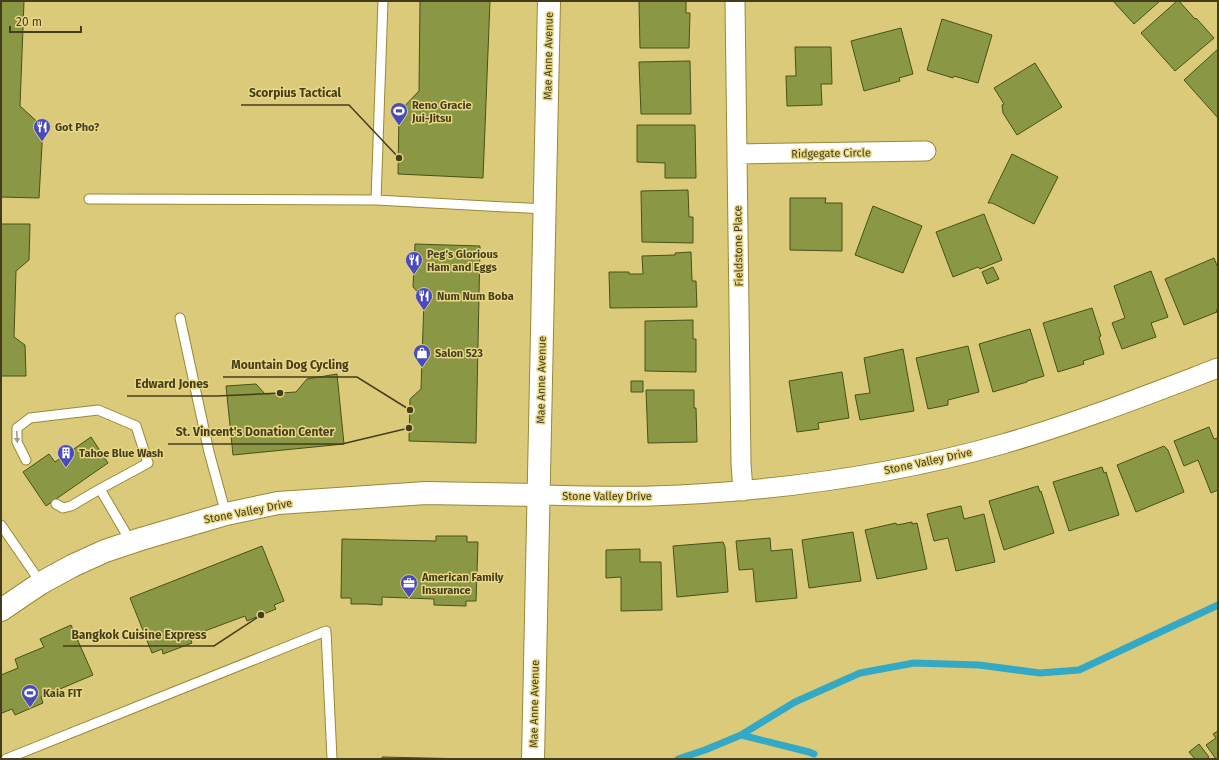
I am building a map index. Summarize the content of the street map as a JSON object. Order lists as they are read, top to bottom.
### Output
{
  "streets": {
    "main road": ["Mae Anne Avenue", "Stone Valley Drive"],
    "street": ["Ridgegate Circle", "Fieldstone Place"]
  },
  "crossings": [
    ["Mae Anne Avenue", "Stone Valley Drive"],
    ["Ridgegate Circle", "Fieldstone Place"],
    ["Fieldstone Place", "Stone Valley Drive"]
  ],
  "places": {
    "sports": ["Reno Gracie Jui-Jitsu", "Kaia FIT"],
    "restaurant": ["Got Pho?", "Peg's Glorious Ham and Eggs", "Num Num Boba"],
    "other": [
      "Scorpius Tactical",
      "Edward Jones",
      "Mountain Dog Cycling",
      "St. Vincent's Donation Center",
      "Bangkok Cuisine Express"
    ],
    "shop": ["Salon 523"],
    "building": ["Tahoe Blue Wash"],
    "office": ["American Family Insurance"]
  },
  "scale_bar": "20 m"
}
